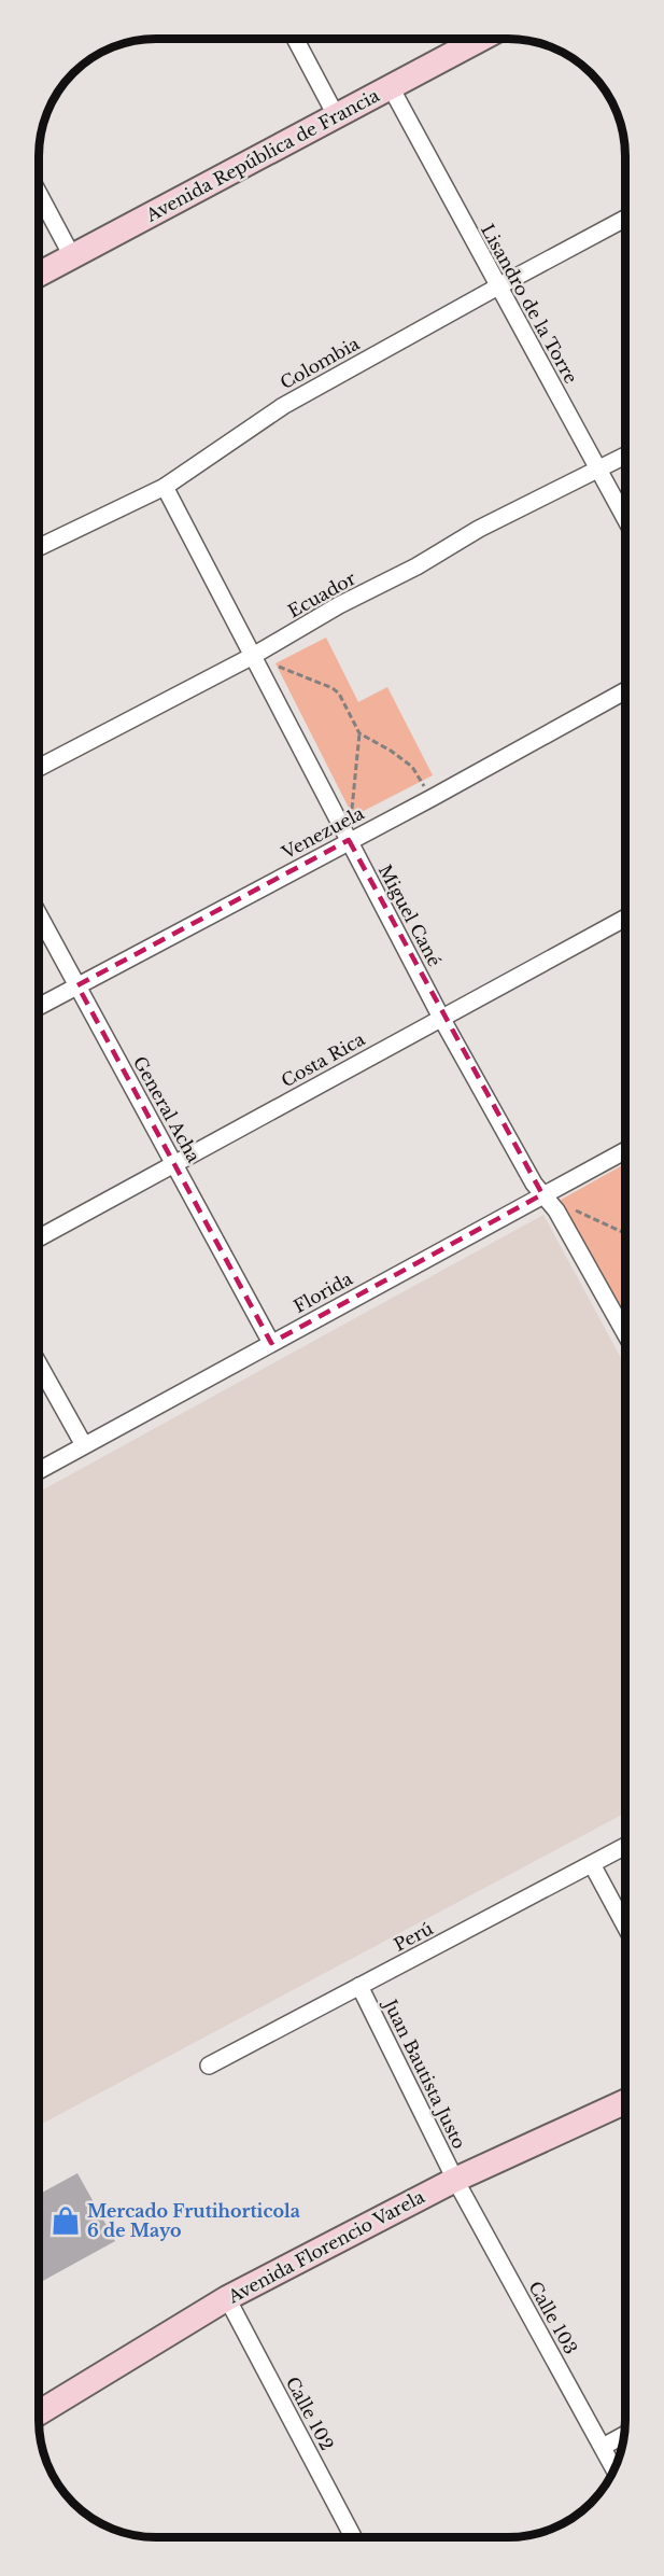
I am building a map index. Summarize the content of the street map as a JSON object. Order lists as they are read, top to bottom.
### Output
{
  "streets": {
    "main road": ["Avenida República de Francia", "Avenida Florencio Varela"],
    "street": [
      "Lisandro de la Torre",
      "Colombia",
      "Ecuador",
      "Venezuela",
      "Miguel Cané",
      "Costa Rica",
      "General Acha",
      "Florida",
      "Perú",
      "Juan Bautista Justo",
      "Calle 103",
      "Calle 102"
    ]
  },
  "crossings": [
    ["Avenida República de Francia", "Lisandro de la Torre"],
    ["Lisandro de la Torre", "Colombia"],
    ["Lisandro de la Torre", "Ecuador"],
    ["Colombia", "Miguel Cané"],
    ["Ecuador", "Miguel Cané"],
    ["Venezuela", "Miguel Cané"],
    ["Venezuela", "General Acha"],
    ["Miguel Cané", "Costa Rica"],
    ["Miguel Cané", "Florida"],
    ["Costa Rica", "General Acha"],
    ["General Acha", "Florida"],
    ["Perú", "Juan Bautista Justo"],
    ["Juan Bautista Justo", "Avenida Florencio Varela"],
    ["Juan Bautista Justo", "Calle 103"],
    ["Avenida Florencio Varela", "Calle 103"],
    ["Avenida Florencio Varela", "Calle 102"]
  ],
  "places": {
    "shop": ["Mercado Frutihorticola 6 de Mayo"]
  }
}
